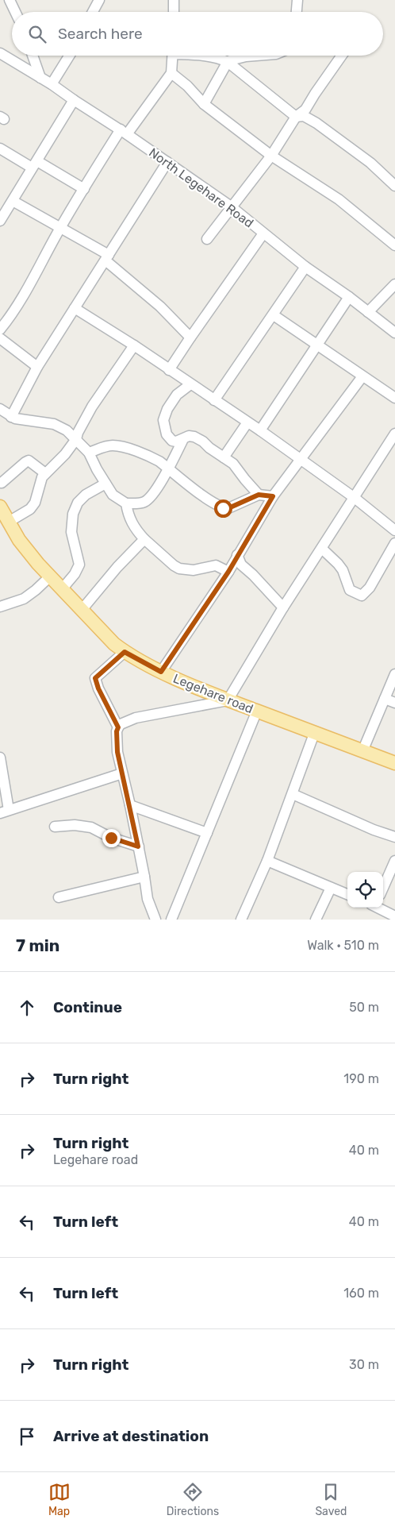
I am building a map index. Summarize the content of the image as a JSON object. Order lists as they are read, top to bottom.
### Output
{
  "streets": {
    "main road": ["Legehare road"],
    "street": ["North Legehare Road"]
  },
  "page": {
    "search": "Search here",
    "heading": ["7 min", "Walk · 510 m"],
    "list": [
      ["Continue", "50 m"],
      ["Turn right", "190 m"],
      ["Turn right", "Legehare road", "40 m"],
      ["Turn left", "40 m"],
      ["Turn left", "160 m"],
      ["Turn right", "30 m"],
      "Arrive at destination"
    ],
    "nav": ["Map", "Directions", "Saved"]
  }
}
